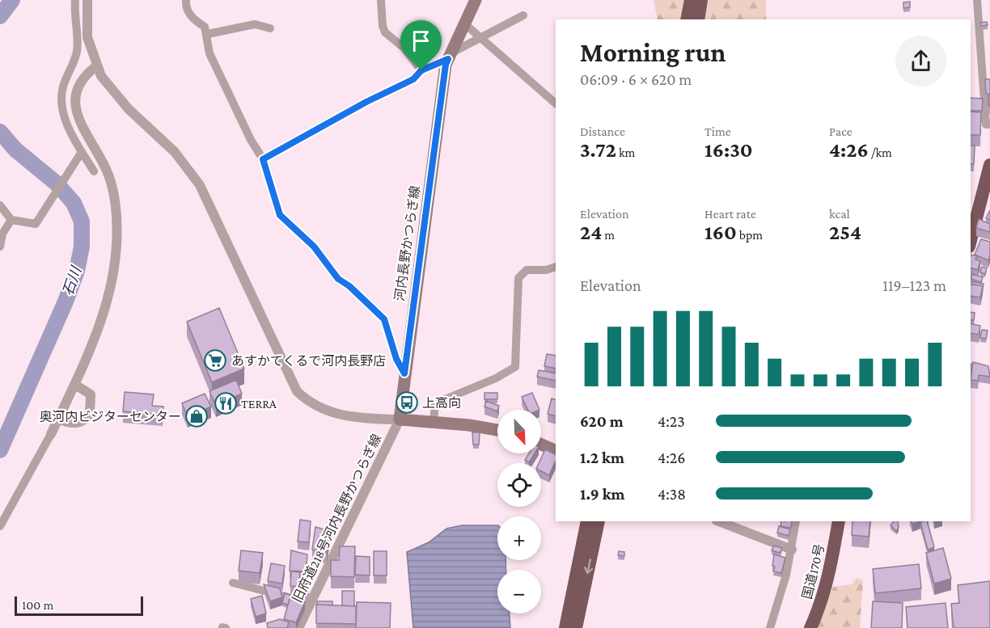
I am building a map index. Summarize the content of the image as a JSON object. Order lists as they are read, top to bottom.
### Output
{
  "streets": {
    "highway": ["国道170号"],
    "main road": ["河内長野かつらぎ線"],
    "street": ["旧府道218号河内長野かつらぎ線"]
  },
  "crossings": [
    ["河内長野かつらぎ線", "旧府道218号河内長野かつらぎ線"]
  ],
  "water": ["石川"],
  "places": {
    "supermarket": ["あすかてくるで河内長野店"],
    "bus stop": ["上高向"],
    "restaurant": ["TERRA"],
    "shop": ["奥河内ビジターセンター"]
  },
  "scale_bar": "100 m",
  "north": "bottom right",
  "page": {
    "heading": ["Morning run", "06:09 · 6 × 620 m"],
    "stats": [
      ["Distance", "3.72 km"],
      ["Time", "16:30"],
      ["Pace", "4:26 /km"],
      ["Elevation", "24 m"],
      ["Heart rate", "160 bpm"],
      ["kcal", "254"]
    ],
    "chart": ["Elevation", "119–123 m"],
    "list": [
      {
        "name": "620 m",
        "note": "4:23"
      },
      {
        "name": "1.2 km",
        "note": "4:26"
      },
      {
        "name": "1.9 km",
        "note": "4:38"
      }
    ],
    "map_buttons": ["+", "−"],
    "scale": "100 m"
  }
}
